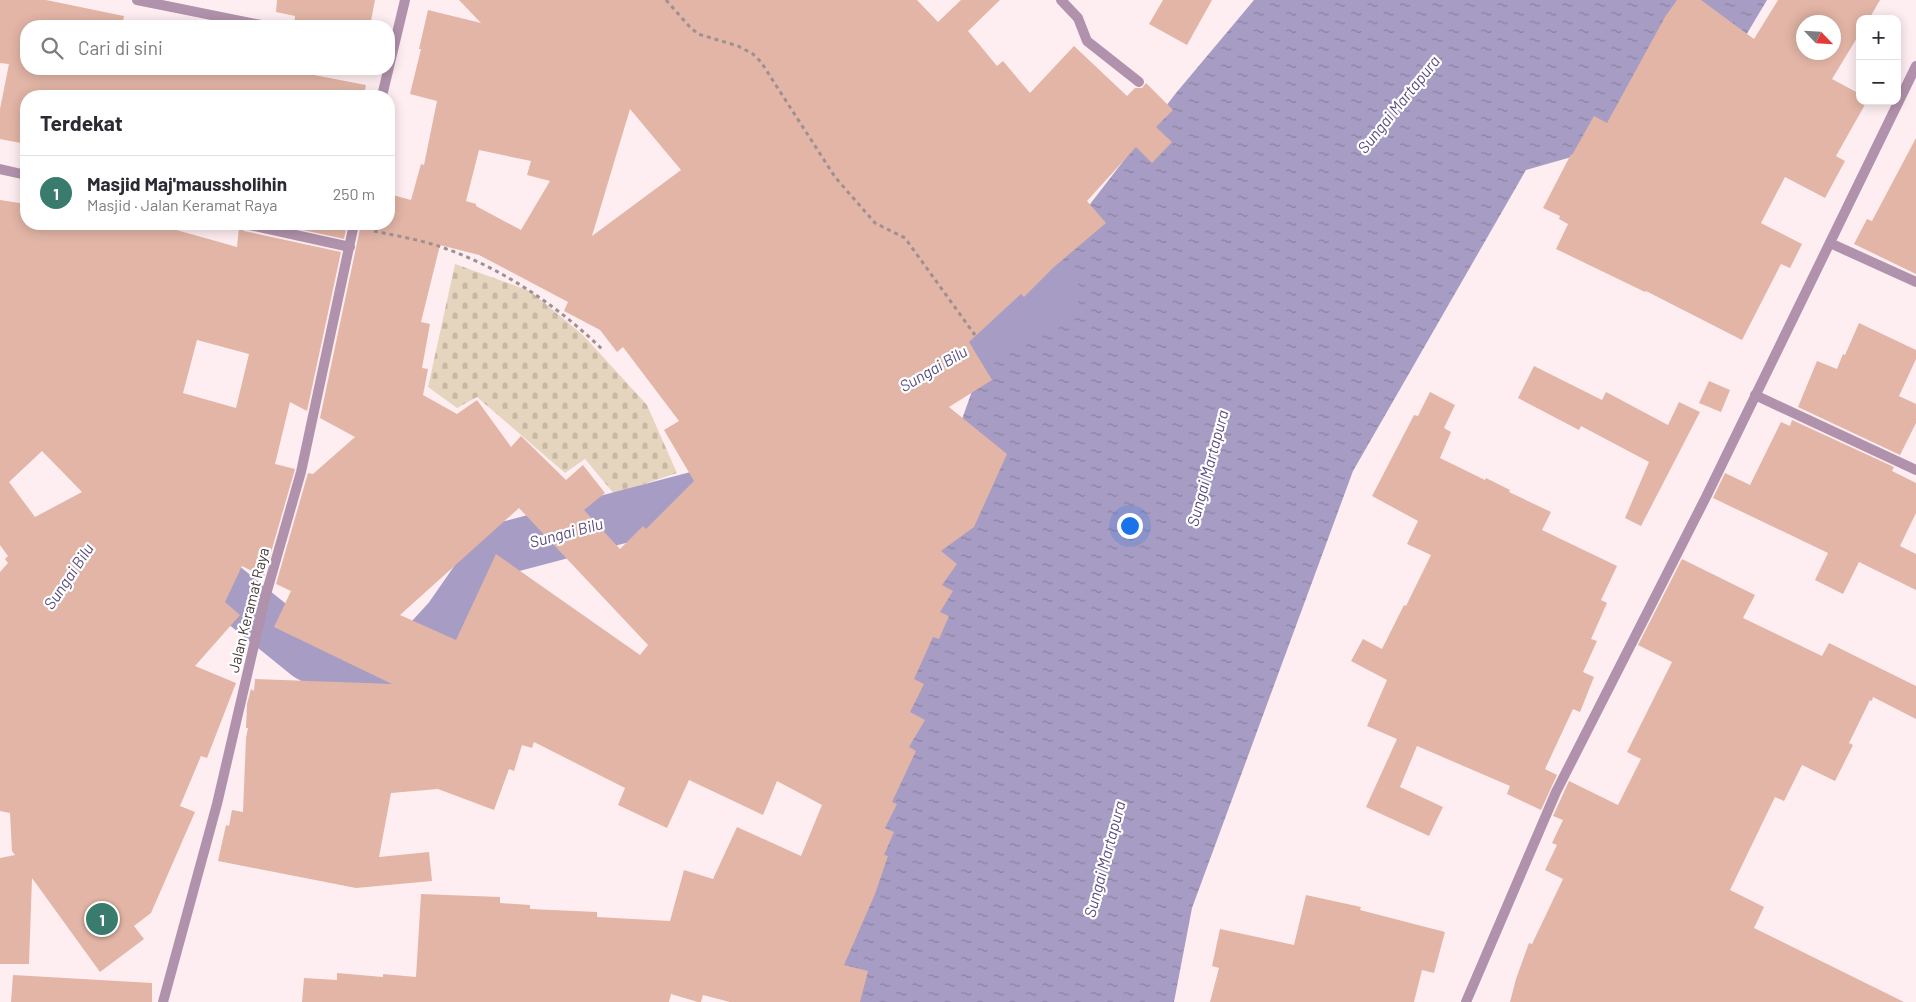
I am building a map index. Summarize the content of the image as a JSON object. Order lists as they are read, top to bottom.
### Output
{
  "streets": {
    "street": ["Jalan Keramat Raya"]
  },
  "water": ["Sungai Martapura", "Sungai Bilu"],
  "north": "bottom right",
  "page": {
    "map_buttons": ["+", "−"],
    "search": "Cari di sini",
    "heading": "Terdekat",
    "list": [
      {
        "mark": "1",
        "name": "Masjid Maj'maussholihin",
        "note": "Masjid · Jalan Keramat Raya",
        "value": "250 m"
      }
    ],
    "pins": "1"
  }
}
